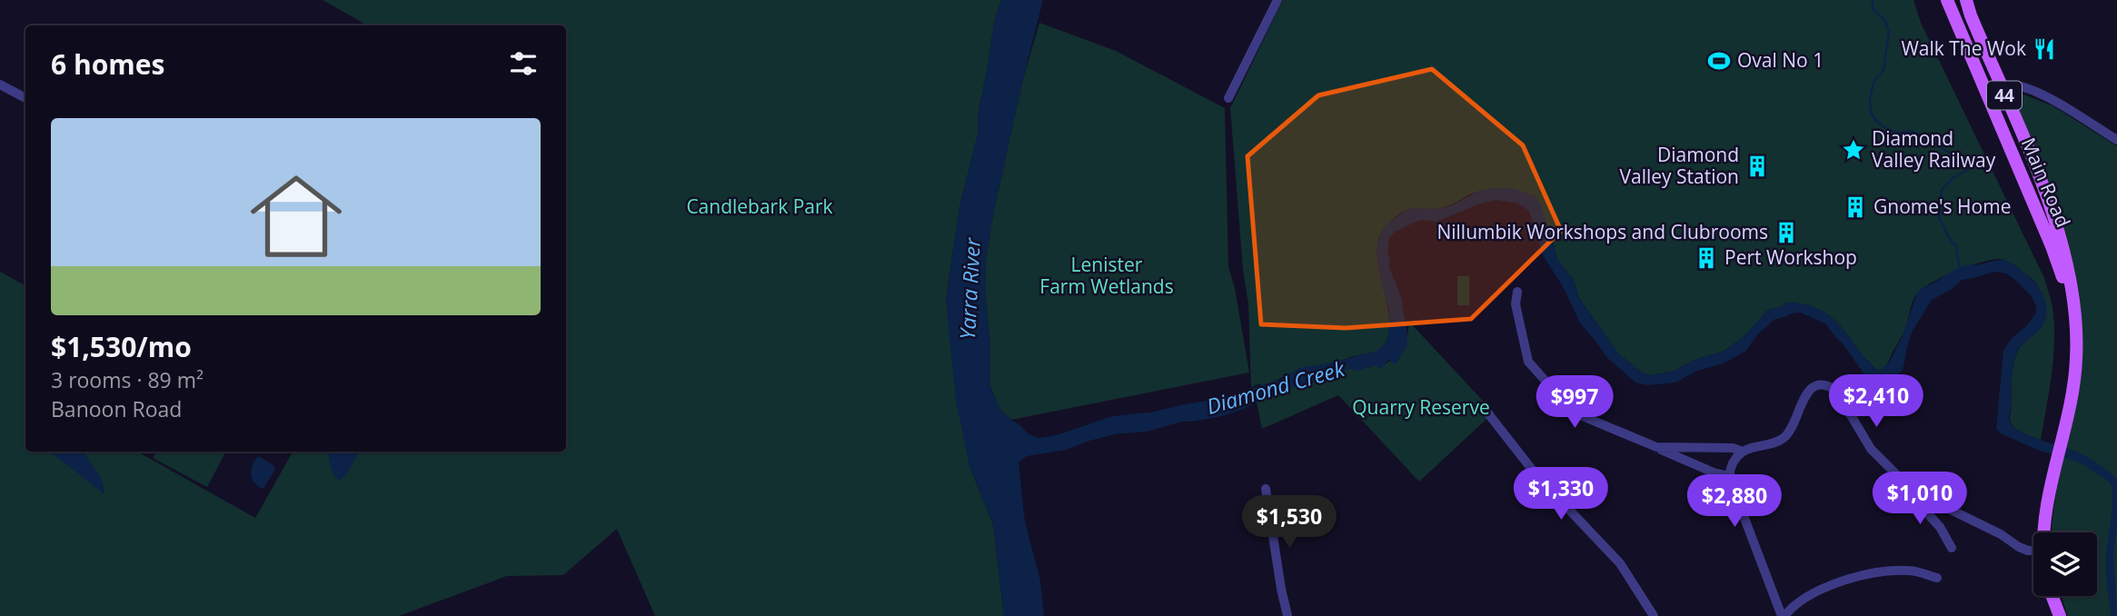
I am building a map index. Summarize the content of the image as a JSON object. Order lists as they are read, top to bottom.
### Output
{
  "streets": {
    "main road": ["44", "Main Road"]
  },
  "water": ["Yarra River", "Diamond Creek"],
  "parks": ["Candlebark Park", "Lenister Farm Wetlands", "Quarry Reserve"],
  "places": {
    "restaurant": ["Walk The Wok"],
    "sports": ["Oval No 1"],
    "place": ["Diamond Valley Railway"],
    "building": [
      "Diamond Valley Station",
      "Gnome's Home",
      "Nillumbik Workshops and Clubrooms",
      "Pert Workshop"
    ]
  },
  "page": {
    "heading": "6 homes",
    "list": [
      {
        "name": "$1,530/mo",
        "note": "3 rooms · 89 m² · Banoon Road"
      }
    ],
    "price": [
      "$2,410",
      "$997",
      "$1,330",
      "$1,010",
      "$2,880",
      "$1,530"
    ]
  }
}
